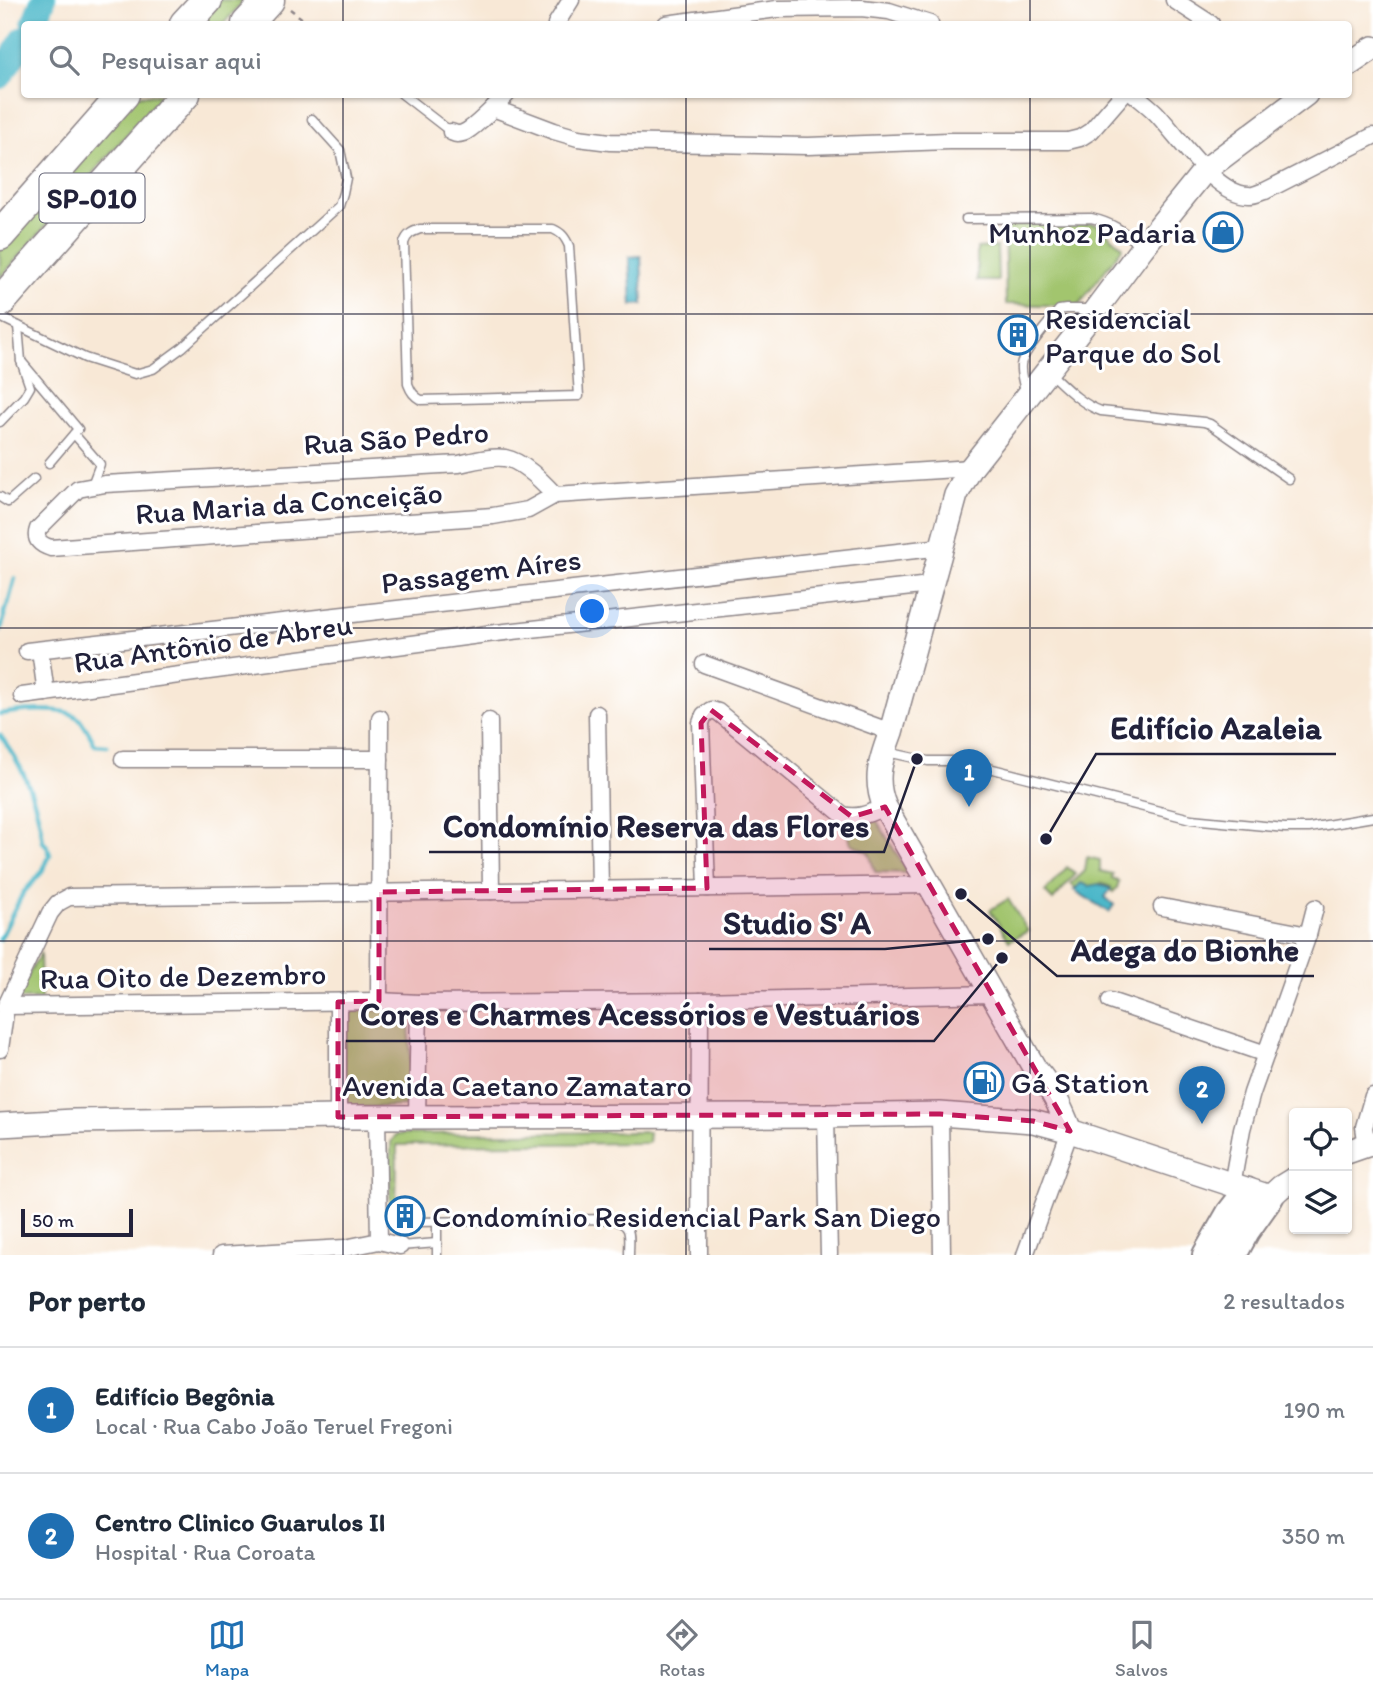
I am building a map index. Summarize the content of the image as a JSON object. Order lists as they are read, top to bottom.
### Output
{
  "streets": {
    "highway": ["SP-010"],
    "main road": ["Avenida Caetano Zamataro"],
    "street": [
      "Rua São Pedro",
      "Rua Maria da Conceição",
      "Passagem Aíres",
      "Rua Antônio de Abreu",
      "Rua Oito de Dezembro"
    ]
  },
  "crossings": [
    ["Rua São Pedro", "Rua Maria da Conceição"],
    ["Passagem Aíres", "Rua Antônio de Abreu"]
  ],
  "places": {
    "shop": ["Munhoz Padaria"],
    "building": ["Residencial Parque do Sol", "Condomínio Residencial Park San Diego"],
    "other": [
      "Condomínio Reserva das Flores",
      "Edifício Azaleia",
      "Adega do Bionhe",
      "Studio S' A",
      "Cores e Charmes Acessórios e Vestuários"
    ],
    "fuel station": ["Gá Station"]
  },
  "scale_bar": "50 m",
  "page": {
    "search": "Pesquisar aqui",
    "pins": ["1", "2"],
    "scale": "50 m",
    "heading": ["Por perto", "2 resultados"],
    "list": [
      {
        "mark": "1",
        "name": "Edifício Begônia",
        "note": "Local · Rua Cabo João Teruel Fregoni",
        "value": "190 m"
      },
      {
        "mark": "2",
        "name": "Centro Clinico Guarulos II",
        "note": "Hospital · Rua Coroata",
        "value": "350 m"
      }
    ],
    "nav": ["Mapa", "Rotas", "Salvos"]
  }
}
